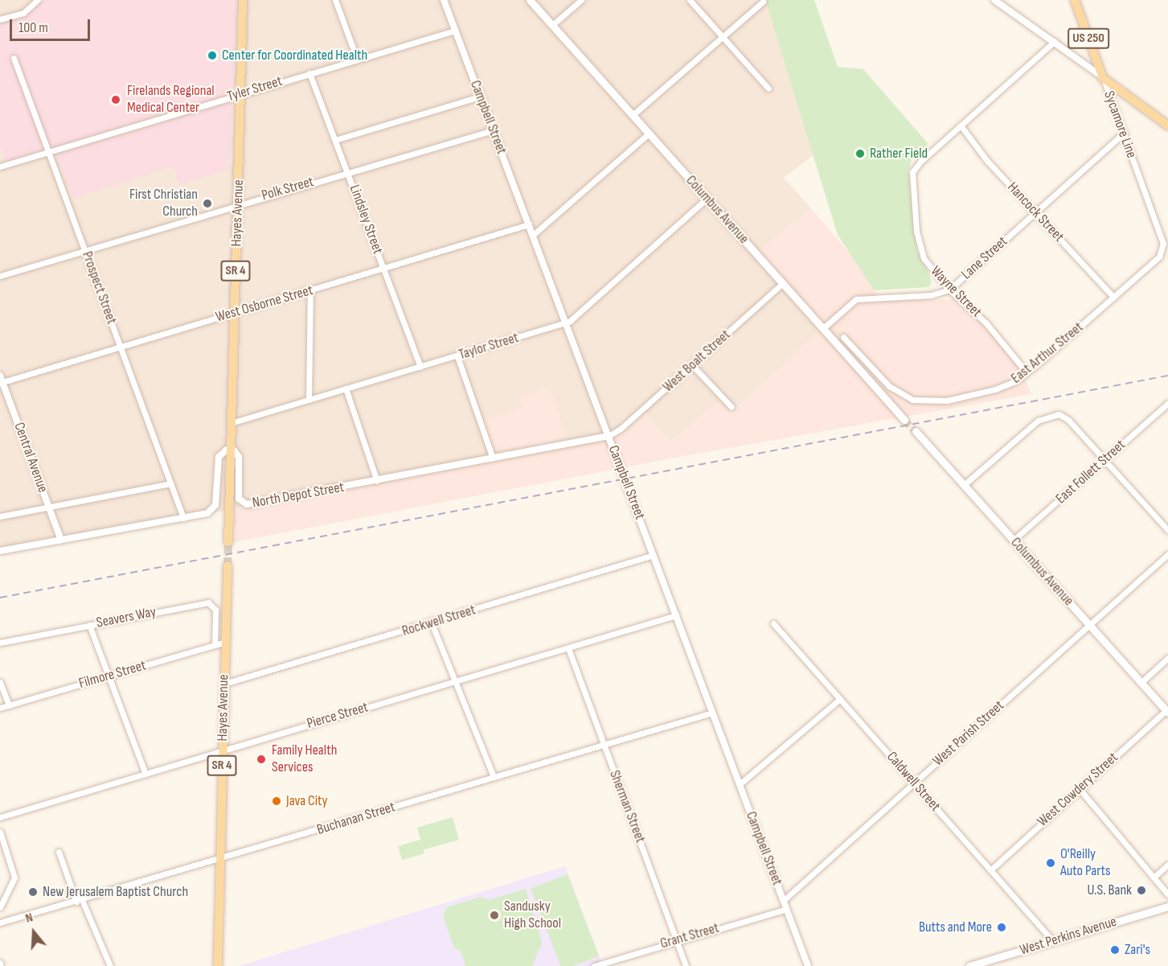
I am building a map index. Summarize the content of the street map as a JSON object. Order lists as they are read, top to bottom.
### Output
{
  "streets": {
    "main road": [
      "US 250",
      "Sycamore Line",
      "Columbus Avenue",
      "Hayes Avenue",
      "SR 4",
      "West Perkins Avenue"
    ],
    "street": [
      "Tyler Street",
      "Campbell Street",
      "Polk Street",
      "Hancock Street",
      "Lindsley Street",
      "Lane Street",
      "Prospect Street",
      "Wayne Street",
      "West Osborne Street",
      "Taylor Street",
      "East Arthur Street",
      "West Boalt Street",
      "Central Avenue",
      "East Follett Street",
      "North Depot Street",
      "Seavers Way",
      "Rockwell Street",
      "Filmore Street",
      "Pierce Street",
      "West Parish Street",
      "Caldwell Street",
      "West Cowdery Street",
      "Sherman Street",
      "Buchanan Street",
      "Grant Street"
    ]
  },
  "crossings": [
    ["Tyler Street", "Campbell Street"],
    ["Tyler Street", "Hayes Avenue"],
    ["Tyler Street", "Lindsley Street"],
    ["Tyler Street", "Prospect Street"],
    ["Campbell Street", "Polk Street"],
    ["Campbell Street", "West Osborne Street"],
    ["Campbell Street", "Taylor Street"],
    ["Campbell Street", "West Boalt Street"],
    ["Campbell Street", "North Depot Street"],
    ["Campbell Street", "Rockwell Street"],
    ["Campbell Street", "Pierce Street"],
    ["Campbell Street", "West Parish Street"],
    ["Campbell Street", "Buchanan Street"],
    ["Campbell Street", "Grant Street"],
    ["Sycamore Line", "Lane Street"],
    ["Sycamore Line", "East Arthur Street"],
    ["Polk Street", "Hayes Avenue"],
    ["Polk Street", "Lindsley Street"],
    ["Polk Street", "Prospect Street"],
    ["Columbus Avenue", "Lane Street"],
    ["Columbus Avenue", "Taylor Street"],
    ["Columbus Avenue", "West Boalt Street"],
    ["Columbus Avenue", "East Follett Street"],
    ["Columbus Avenue", "West Parish Street"],
    ["Columbus Avenue", "West Cowdery Street"],
    ["Hancock Street", "Lane Street"],
    ["Hancock Street", "Wayne Street"],
    ["Hancock Street", "East Arthur Street"],
    ["Hayes Avenue", "West Osborne Street"],
    ["Hayes Avenue", "Taylor Street"],
    ["Hayes Avenue", "North Depot Street"],
    ["Hayes Avenue", "Rockwell Street"],
    ["Hayes Avenue", "Filmore Street"],
    ["Hayes Avenue", "Pierce Street"],
    ["Hayes Avenue", "Buchanan Street"],
    ["Lindsley Street", "West Osborne Street"],
    ["Lindsley Street", "Taylor Street"],
    ["Lane Street", "Wayne Street"],
    ["Prospect Street", "West Osborne Street"],
    ["Wayne Street", "East Arthur Street"],
    ["West Osborne Street", "Central Avenue"],
    ["West Boalt Street", "North Depot Street"],
    ["Seavers Way", "Filmore Street"],
    ["Pierce Street", "Sherman Street"],
    ["West Parish Street", "Caldwell Street"],
    ["Caldwell Street", "West Cowdery Street"],
    ["Caldwell Street", "West Perkins Avenue"],
    ["Sherman Street", "Buchanan Street"],
    ["Sherman Street", "Grant Street"]
  ],
  "places": [
    "Center for Coordinated Health",
    "Firelands Regional Medical Center",
    "Rather Field",
    "First Christian Church",
    "Family Health Services",
    "Java City",
    "O'Reilly Auto Parts",
    "U.S. Bank",
    "New Jerusalem Baptist Church",
    "Sandusky High School",
    "Butts and More",
    "Zari's"
  ],
  "scale_bar": "100 m",
  "north": "top"
}
